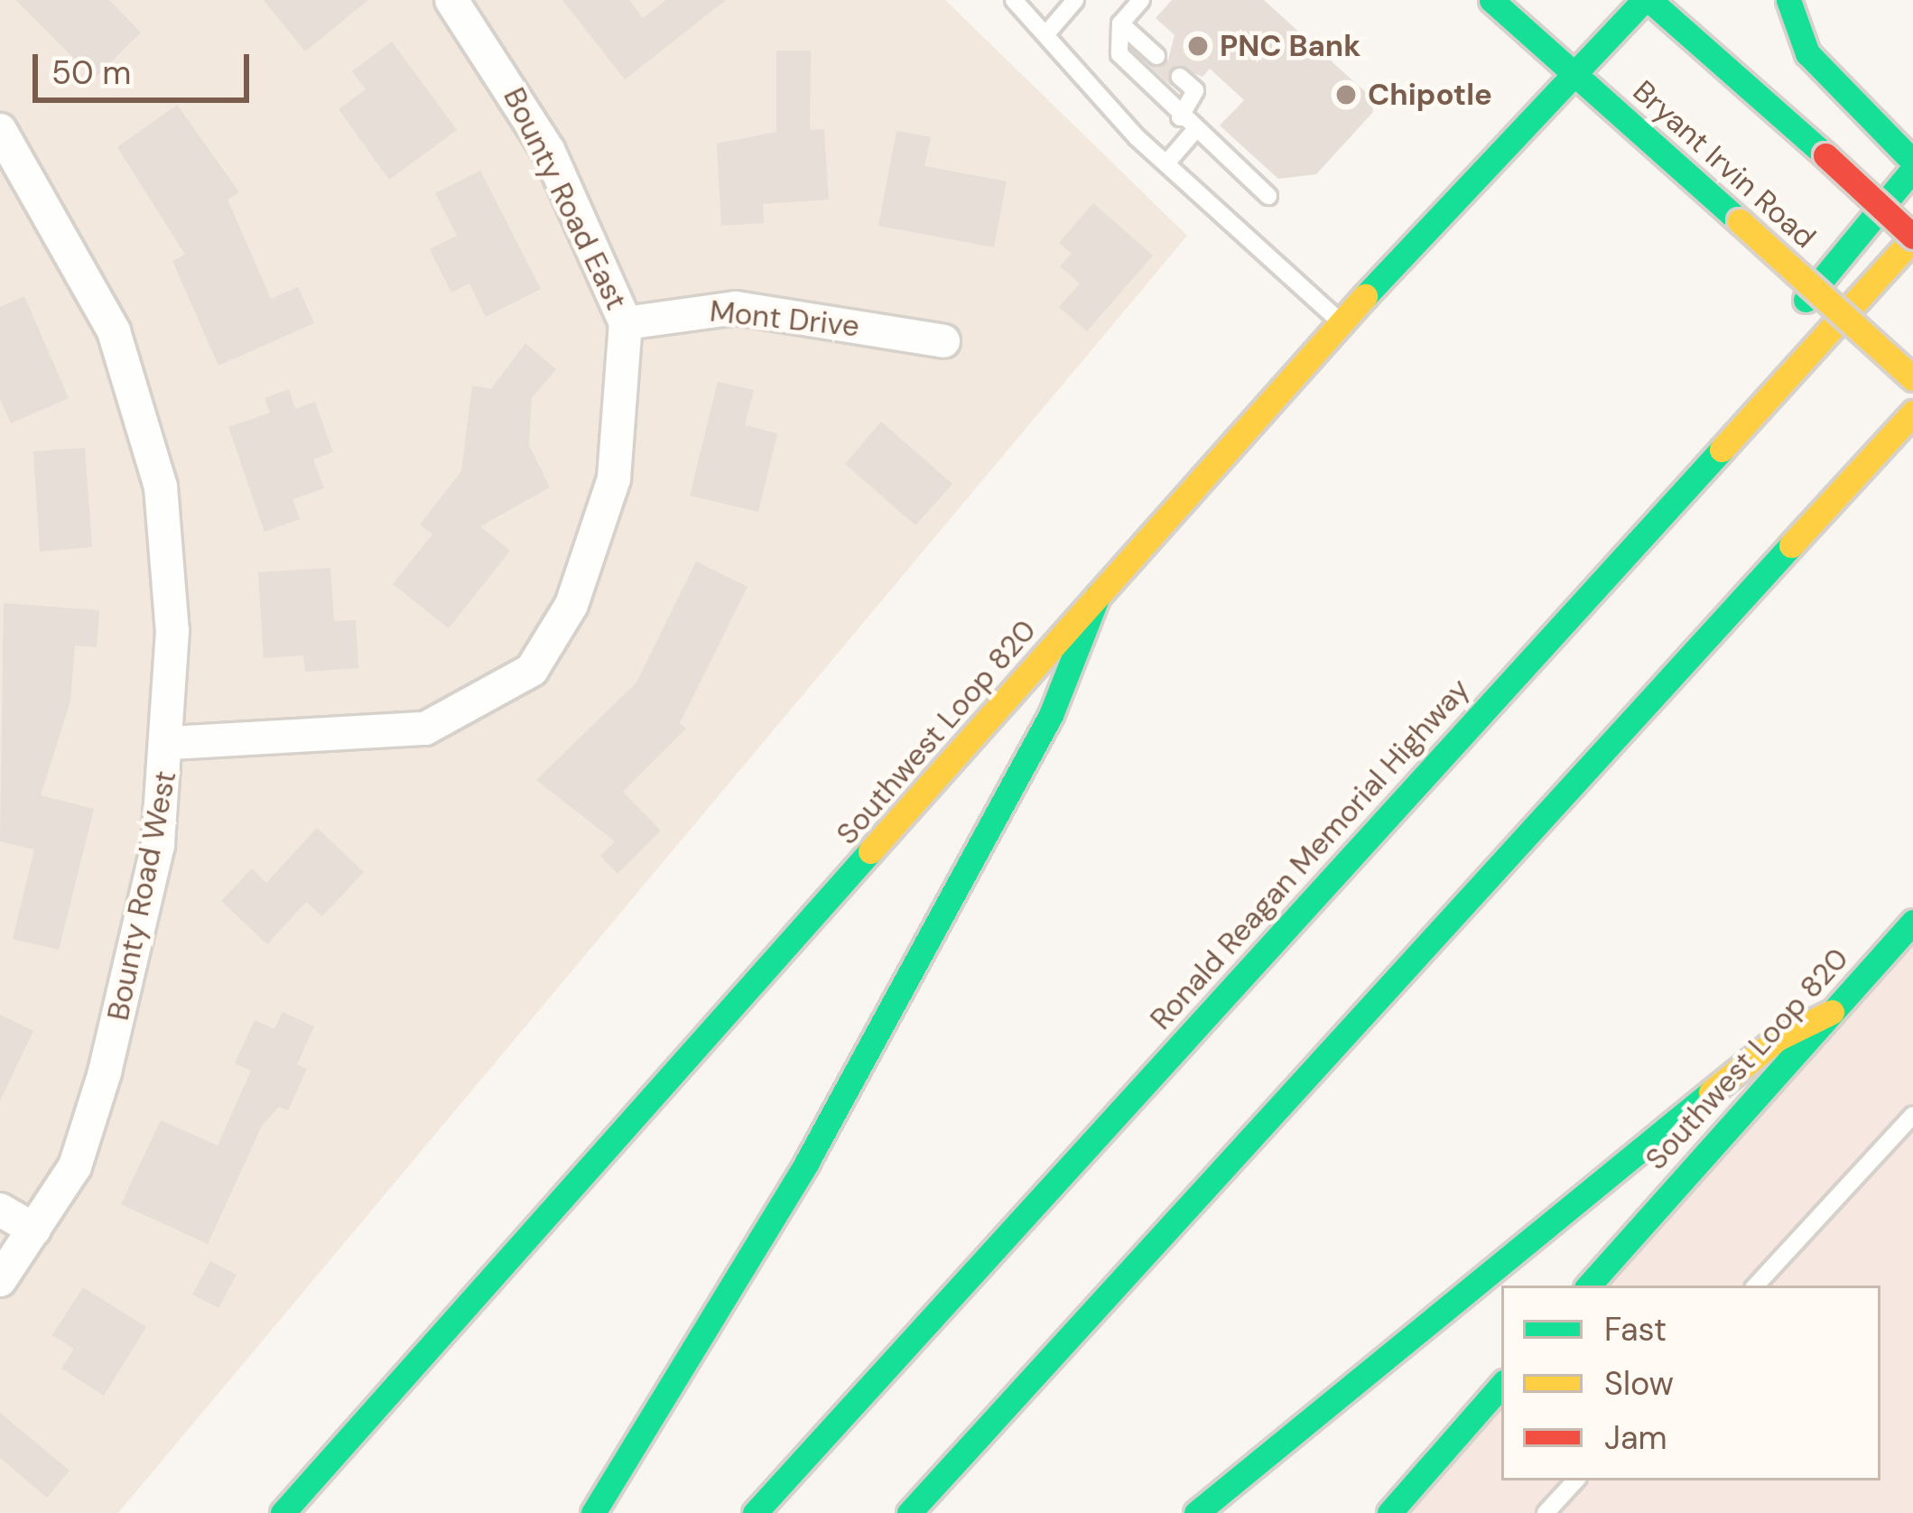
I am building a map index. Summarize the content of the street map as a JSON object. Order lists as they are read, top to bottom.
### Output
{
  "streets": {
    "main road": ["Bryant Irvin Road", "Southwest Loop 820", "Ronald Reagan Memorial Highway"],
    "street": ["Bounty Road East", "Mont Drive", "Bounty Road West"]
  },
  "crossings": [
    ["Bryant Irvin Road", "Southwest Loop 820"],
    ["Bounty Road East", "Mont Drive"],
    ["Bounty Road East", "Bounty Road West"]
  ],
  "places": ["PNC Bank", "Chipotle"],
  "legend": ["Fast", "Slow", "Jam"],
  "scale_bar": "50 m"
}
